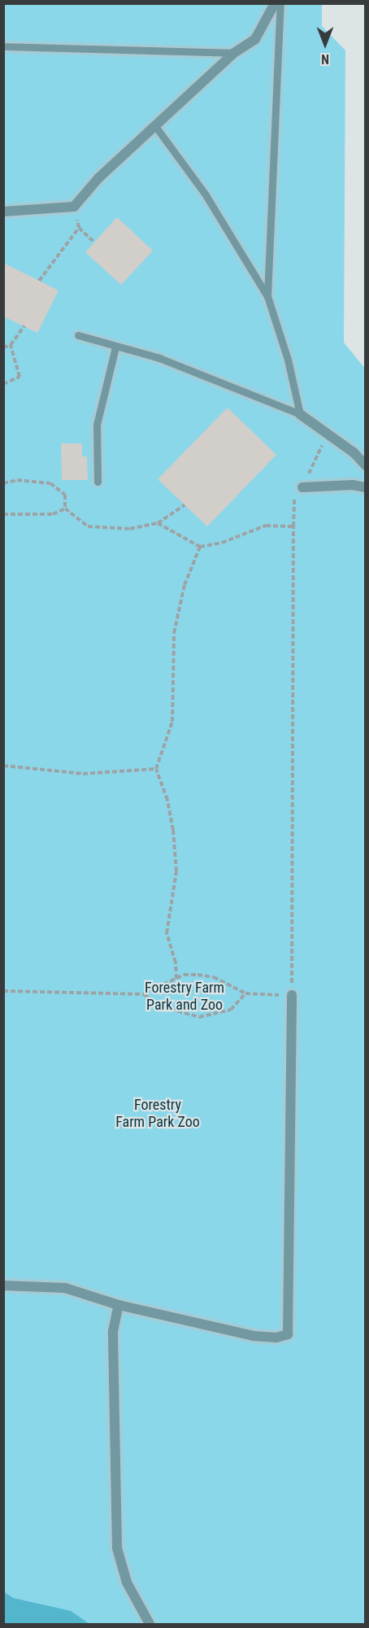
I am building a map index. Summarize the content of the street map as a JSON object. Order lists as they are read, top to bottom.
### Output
{
  "parks": ["Forestry Farm Park and Zoo", "Forestry Farm Park Zoo"],
  "north": "bottom"
}
